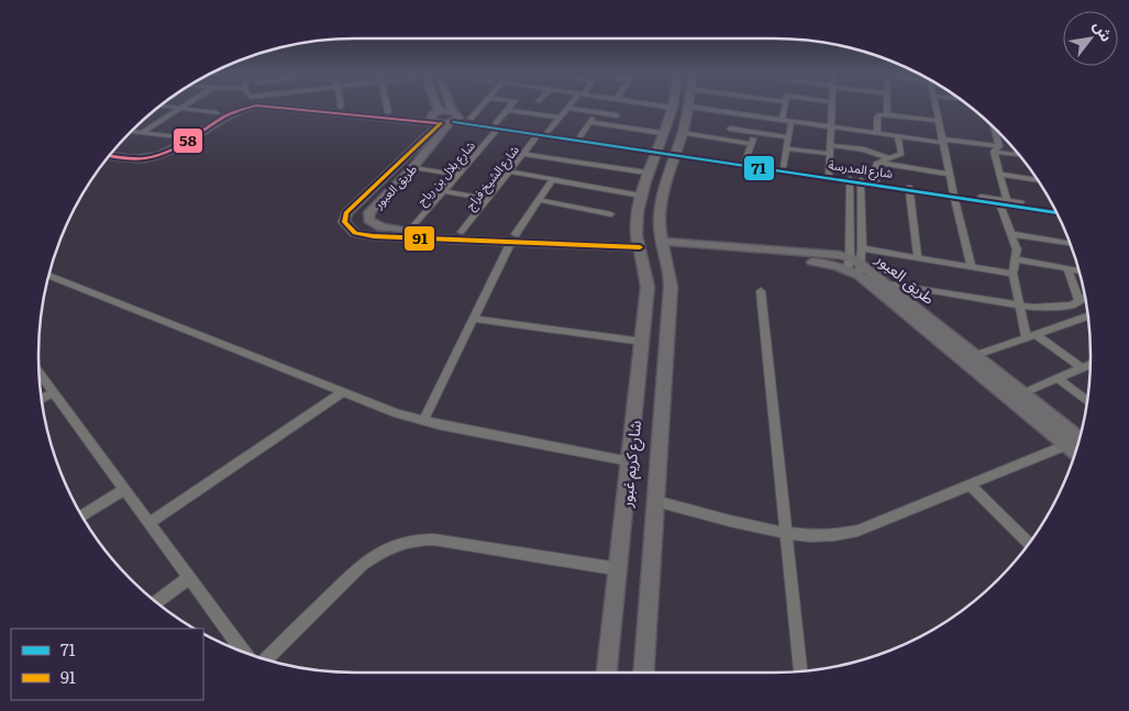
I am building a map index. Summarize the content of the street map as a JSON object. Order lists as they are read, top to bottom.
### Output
{
  "streets": {
    "street": [
      "شارع المدرسة",
      "شارع بلال بن رباح",
      "شارع الشيخ فراج",
      "طريق العبور",
      "شارع كريم غبور"
    ]
  },
  "crossings": [
    ["شارع المدرسة", "شارع بلال بن رباح"],
    ["شارع المدرسة", "شارع الشيخ فراج"],
    ["شارع المدرسة", "طريق العبور"],
    ["شارع المدرسة", "شارع كريم غبور"],
    ["شارع بلال بن رباح", "طريق العبور"],
    ["شارع الشيخ فراج", "طريق العبور"],
    ["طريق العبور", "شارع كريم غبور"]
  ],
  "lines": ["transit line 58", "transit line 71", "transit line 91"],
  "legend": ["71", "91"],
  "north": "top right"
}
